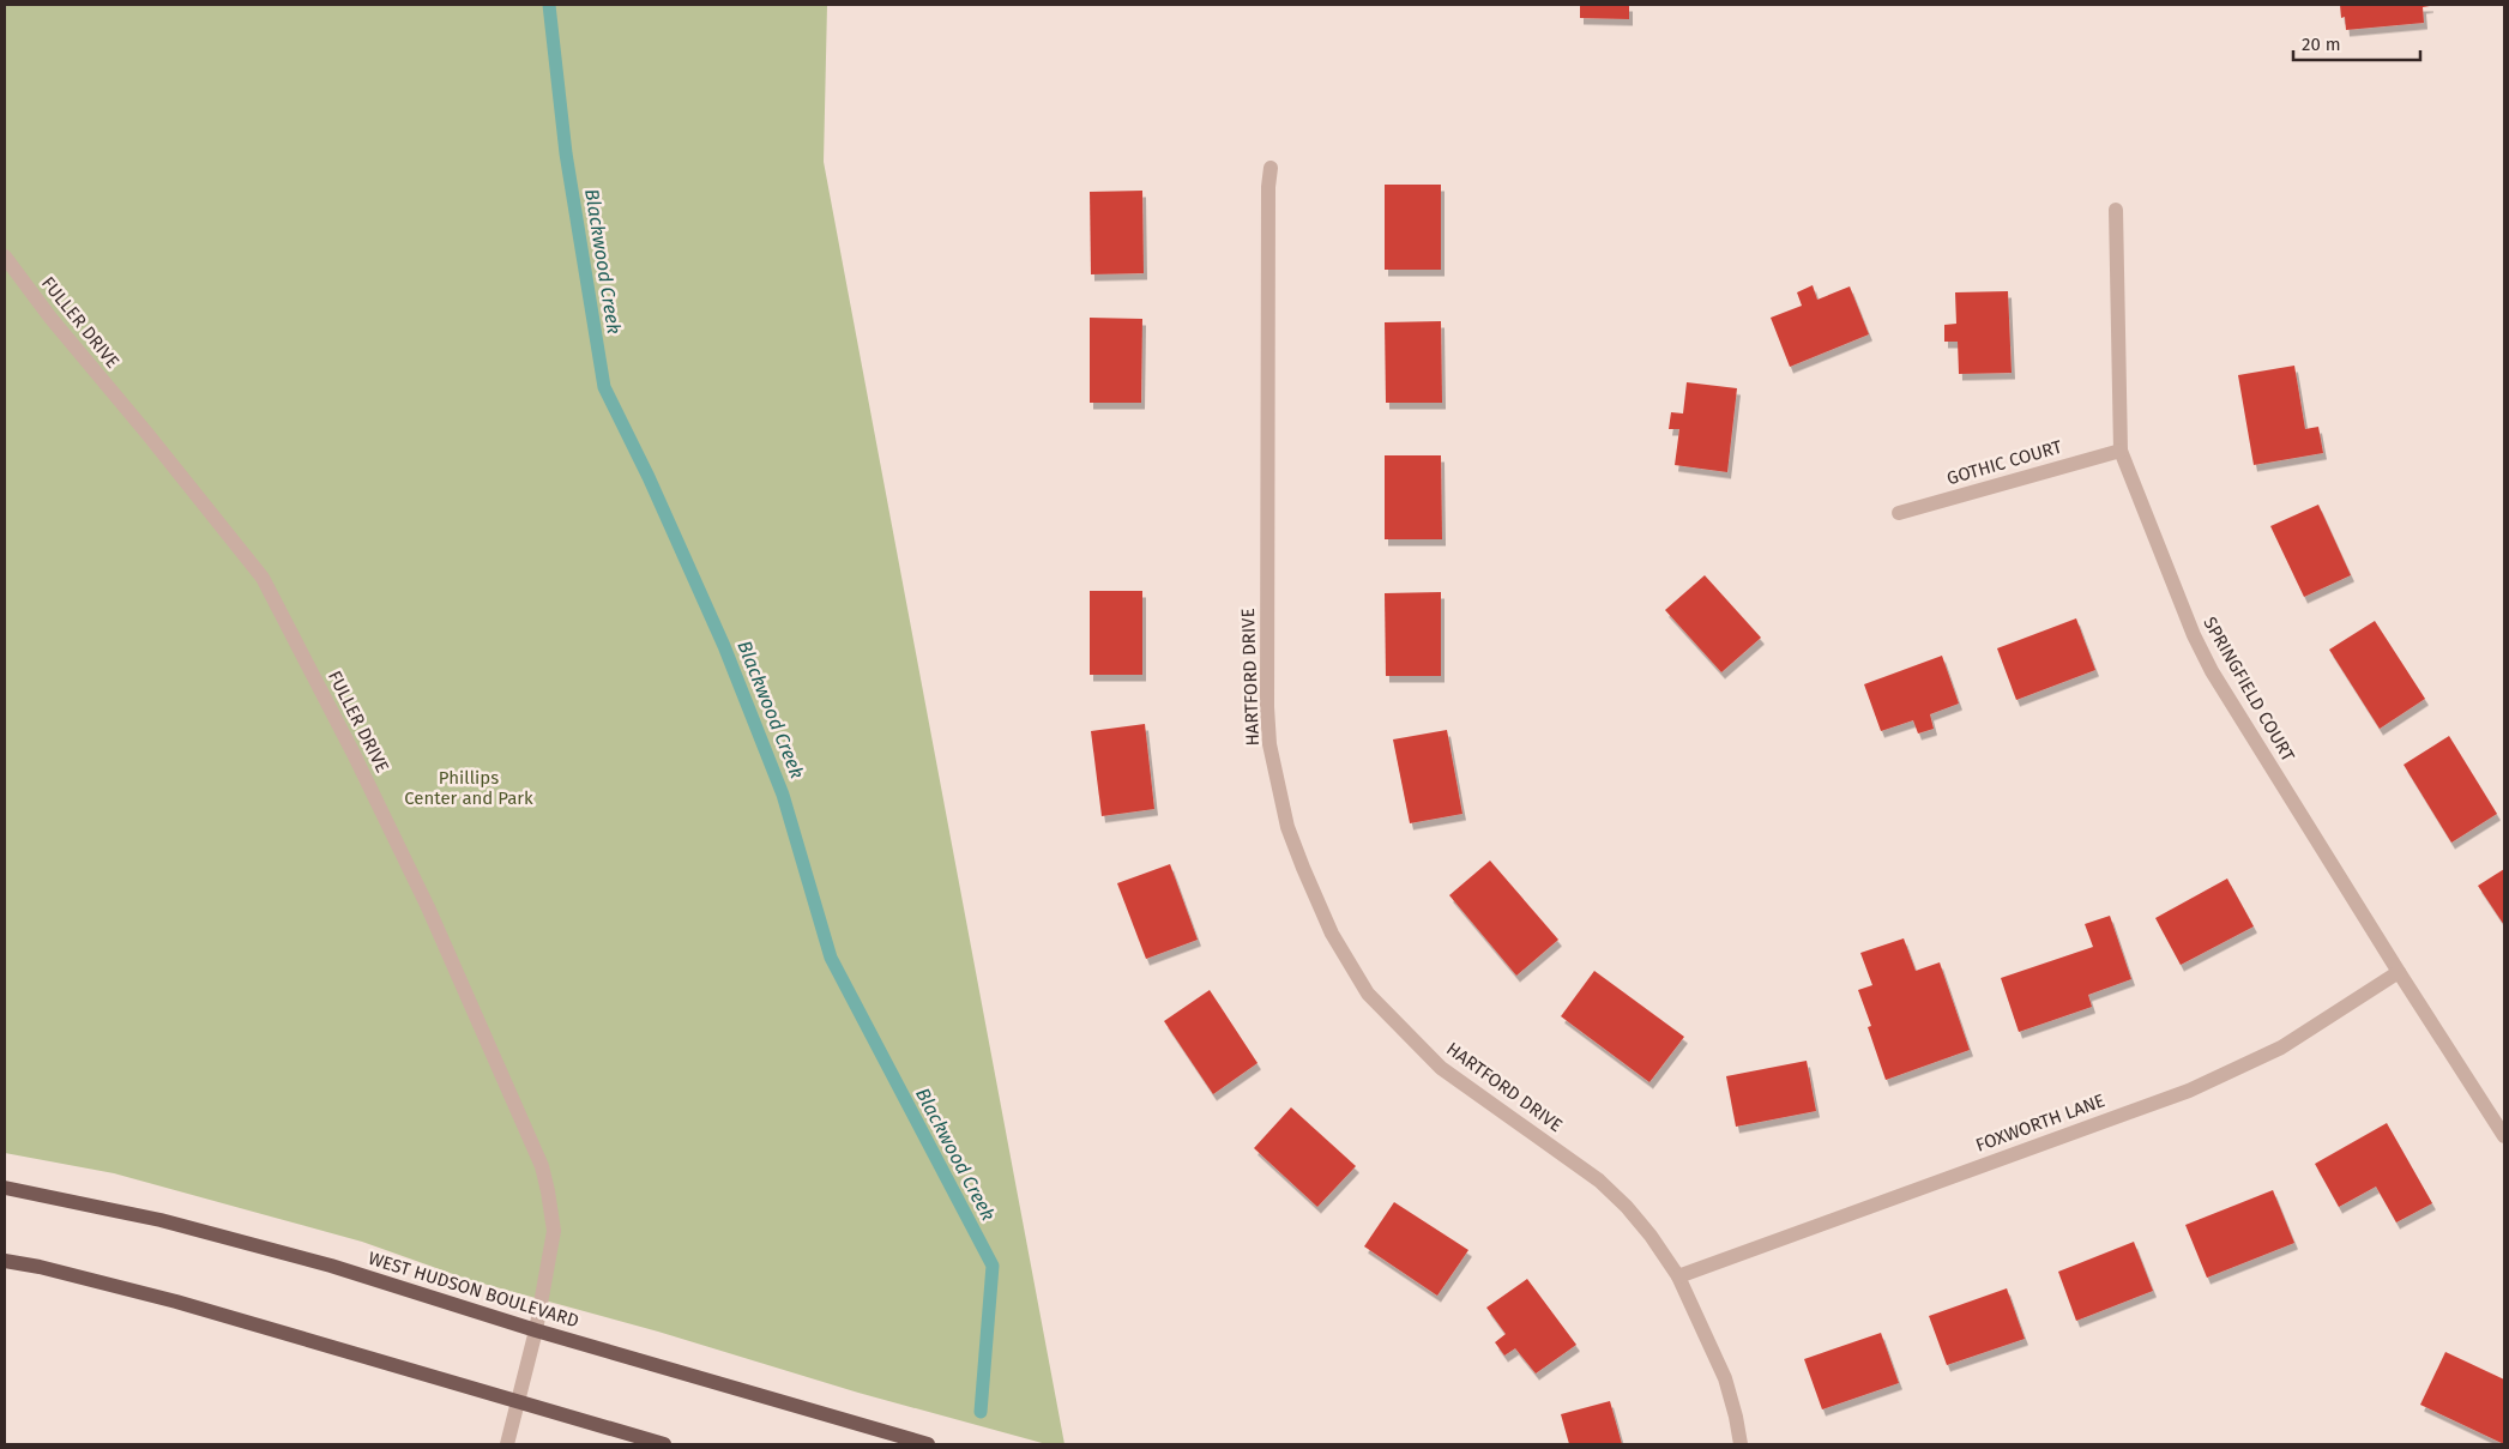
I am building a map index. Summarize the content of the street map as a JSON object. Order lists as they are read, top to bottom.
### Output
{
  "streets": {
    "main road": ["WEST HUDSON BOULEVARD"],
    "street": [
      "FULLER DRIVE",
      "GOTHIC COURT",
      "HARTFORD DRIVE",
      "SPRINGFIELD COURT",
      "FOXWORTH LANE"
    ]
  },
  "crossings": [
    ["FULLER DRIVE", "WEST HUDSON BOULEVARD"],
    ["GOTHIC COURT", "SPRINGFIELD COURT"],
    ["HARTFORD DRIVE", "FOXWORTH LANE"],
    ["SPRINGFIELD COURT", "FOXWORTH LANE"]
  ],
  "water": ["Blackwood Creek"],
  "parks": ["Phillips Center and Park"],
  "scale_bar": "20 m"
}
